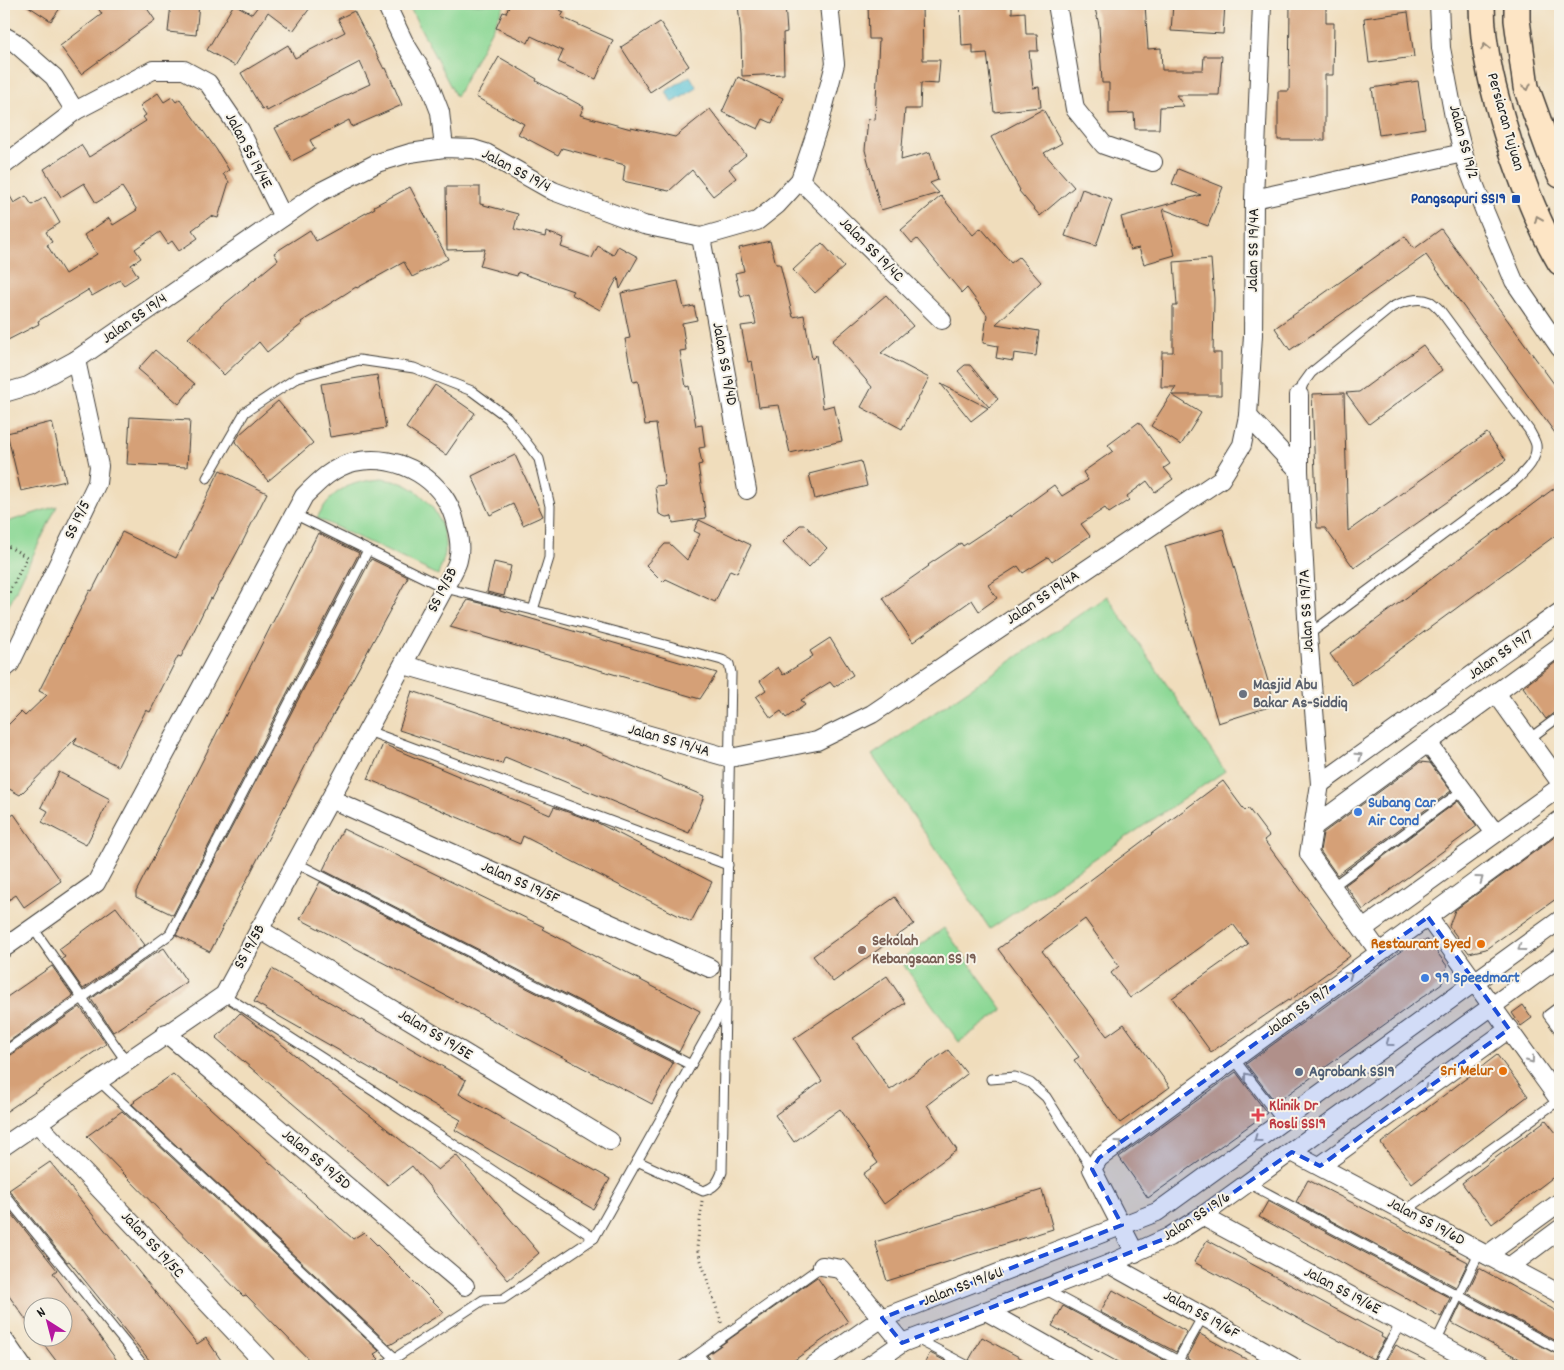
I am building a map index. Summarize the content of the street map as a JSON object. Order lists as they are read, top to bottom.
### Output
{
  "streets": {
    "main road": ["Persiaran Tujuan"],
    "street": [
      "Jalan SS 19/2",
      "Jalan SS 19/4E",
      "Jalan SS 19/4",
      "Jalan SS 19/4C",
      "Jalan SS 19/4A",
      "Jalan SS 19/4D",
      "SS 19/5",
      "SS 19/5B",
      "Jalan SS 19/7A",
      "Jalan SS 19/7",
      "Jalan SS 19/5F",
      "Jalan SS 19/5E",
      "Jalan SS 19/5D",
      "Jalan SS 19/6",
      "Jalan SS 19/6D",
      "Jalan SS 19/5C",
      "Jalan SS 19/6U",
      "Jalan SS 19/6E",
      "Jalan SS 19/6F"
    ]
  },
  "crossings": [
    ["Jalan SS 19/4E", "Jalan SS 19/4"],
    ["Jalan SS 19/4", "Jalan SS 19/4C"],
    ["Jalan SS 19/4", "Jalan SS 19/4D"],
    ["Jalan SS 19/4", "SS 19/5"],
    ["Jalan SS 19/4A", "SS 19/5B"],
    ["SS 19/5B", "Jalan SS 19/5F"],
    ["SS 19/5B", "Jalan SS 19/5E"],
    ["SS 19/5B", "Jalan SS 19/5D"],
    ["SS 19/5B", "Jalan SS 19/5C"],
    ["Jalan SS 19/7A", "Jalan SS 19/7"],
    ["Jalan SS 19/6", "Jalan SS 19/6D"],
    ["Jalan SS 19/6", "Jalan SS 19/6E"],
    ["Jalan SS 19/6", "Jalan SS 19/6F"]
  ],
  "places": {
    "transit": ["Pangsapuri SS19"],
    "other": [
      "Masjid Abu Bakar As-Siddiq",
      "Subang Car Air Cond",
      "Restaurant Syed",
      "Sekolah Kebangsaan SS 19",
      "99 Speedmart",
      "Sri Melur",
      "Agrobank SS19"
    ],
    "health": ["Klinik Dr Rosli SS19"]
  },
  "north": "top left"
}
